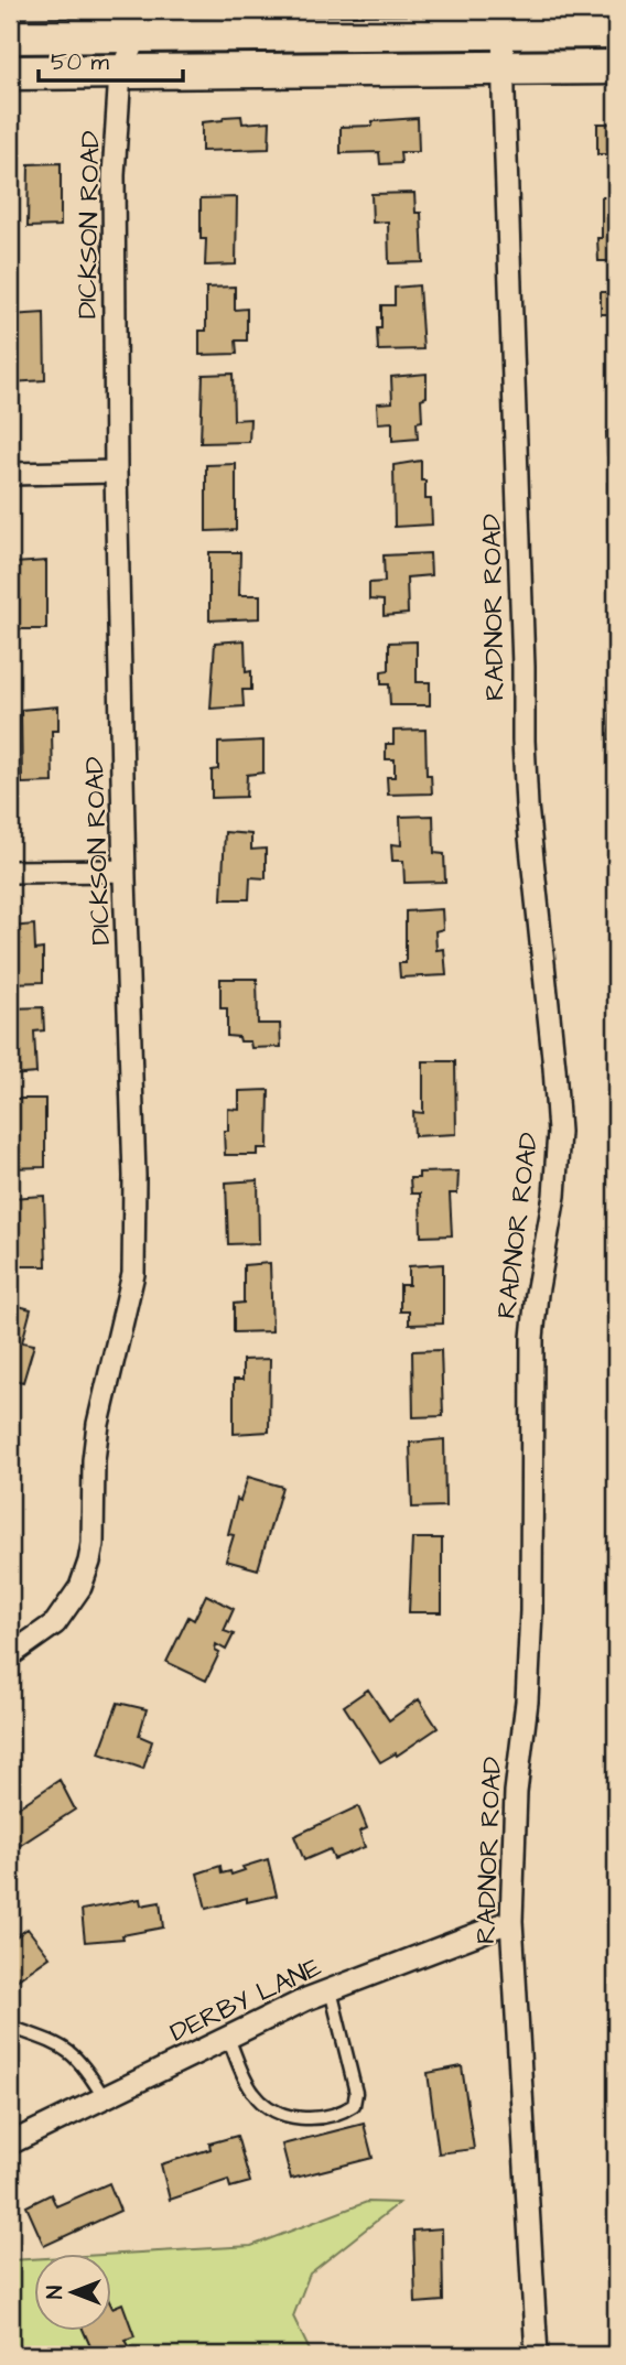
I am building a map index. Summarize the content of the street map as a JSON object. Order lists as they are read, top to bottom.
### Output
{
  "streets": {
    "street": ["DICKSON ROAD", "RADNOR ROAD", "DERBY LANE"]
  },
  "crossings": [
    ["RADNOR ROAD", "DERBY LANE"]
  ],
  "scale_bar": "50 m",
  "north": "left"
}
